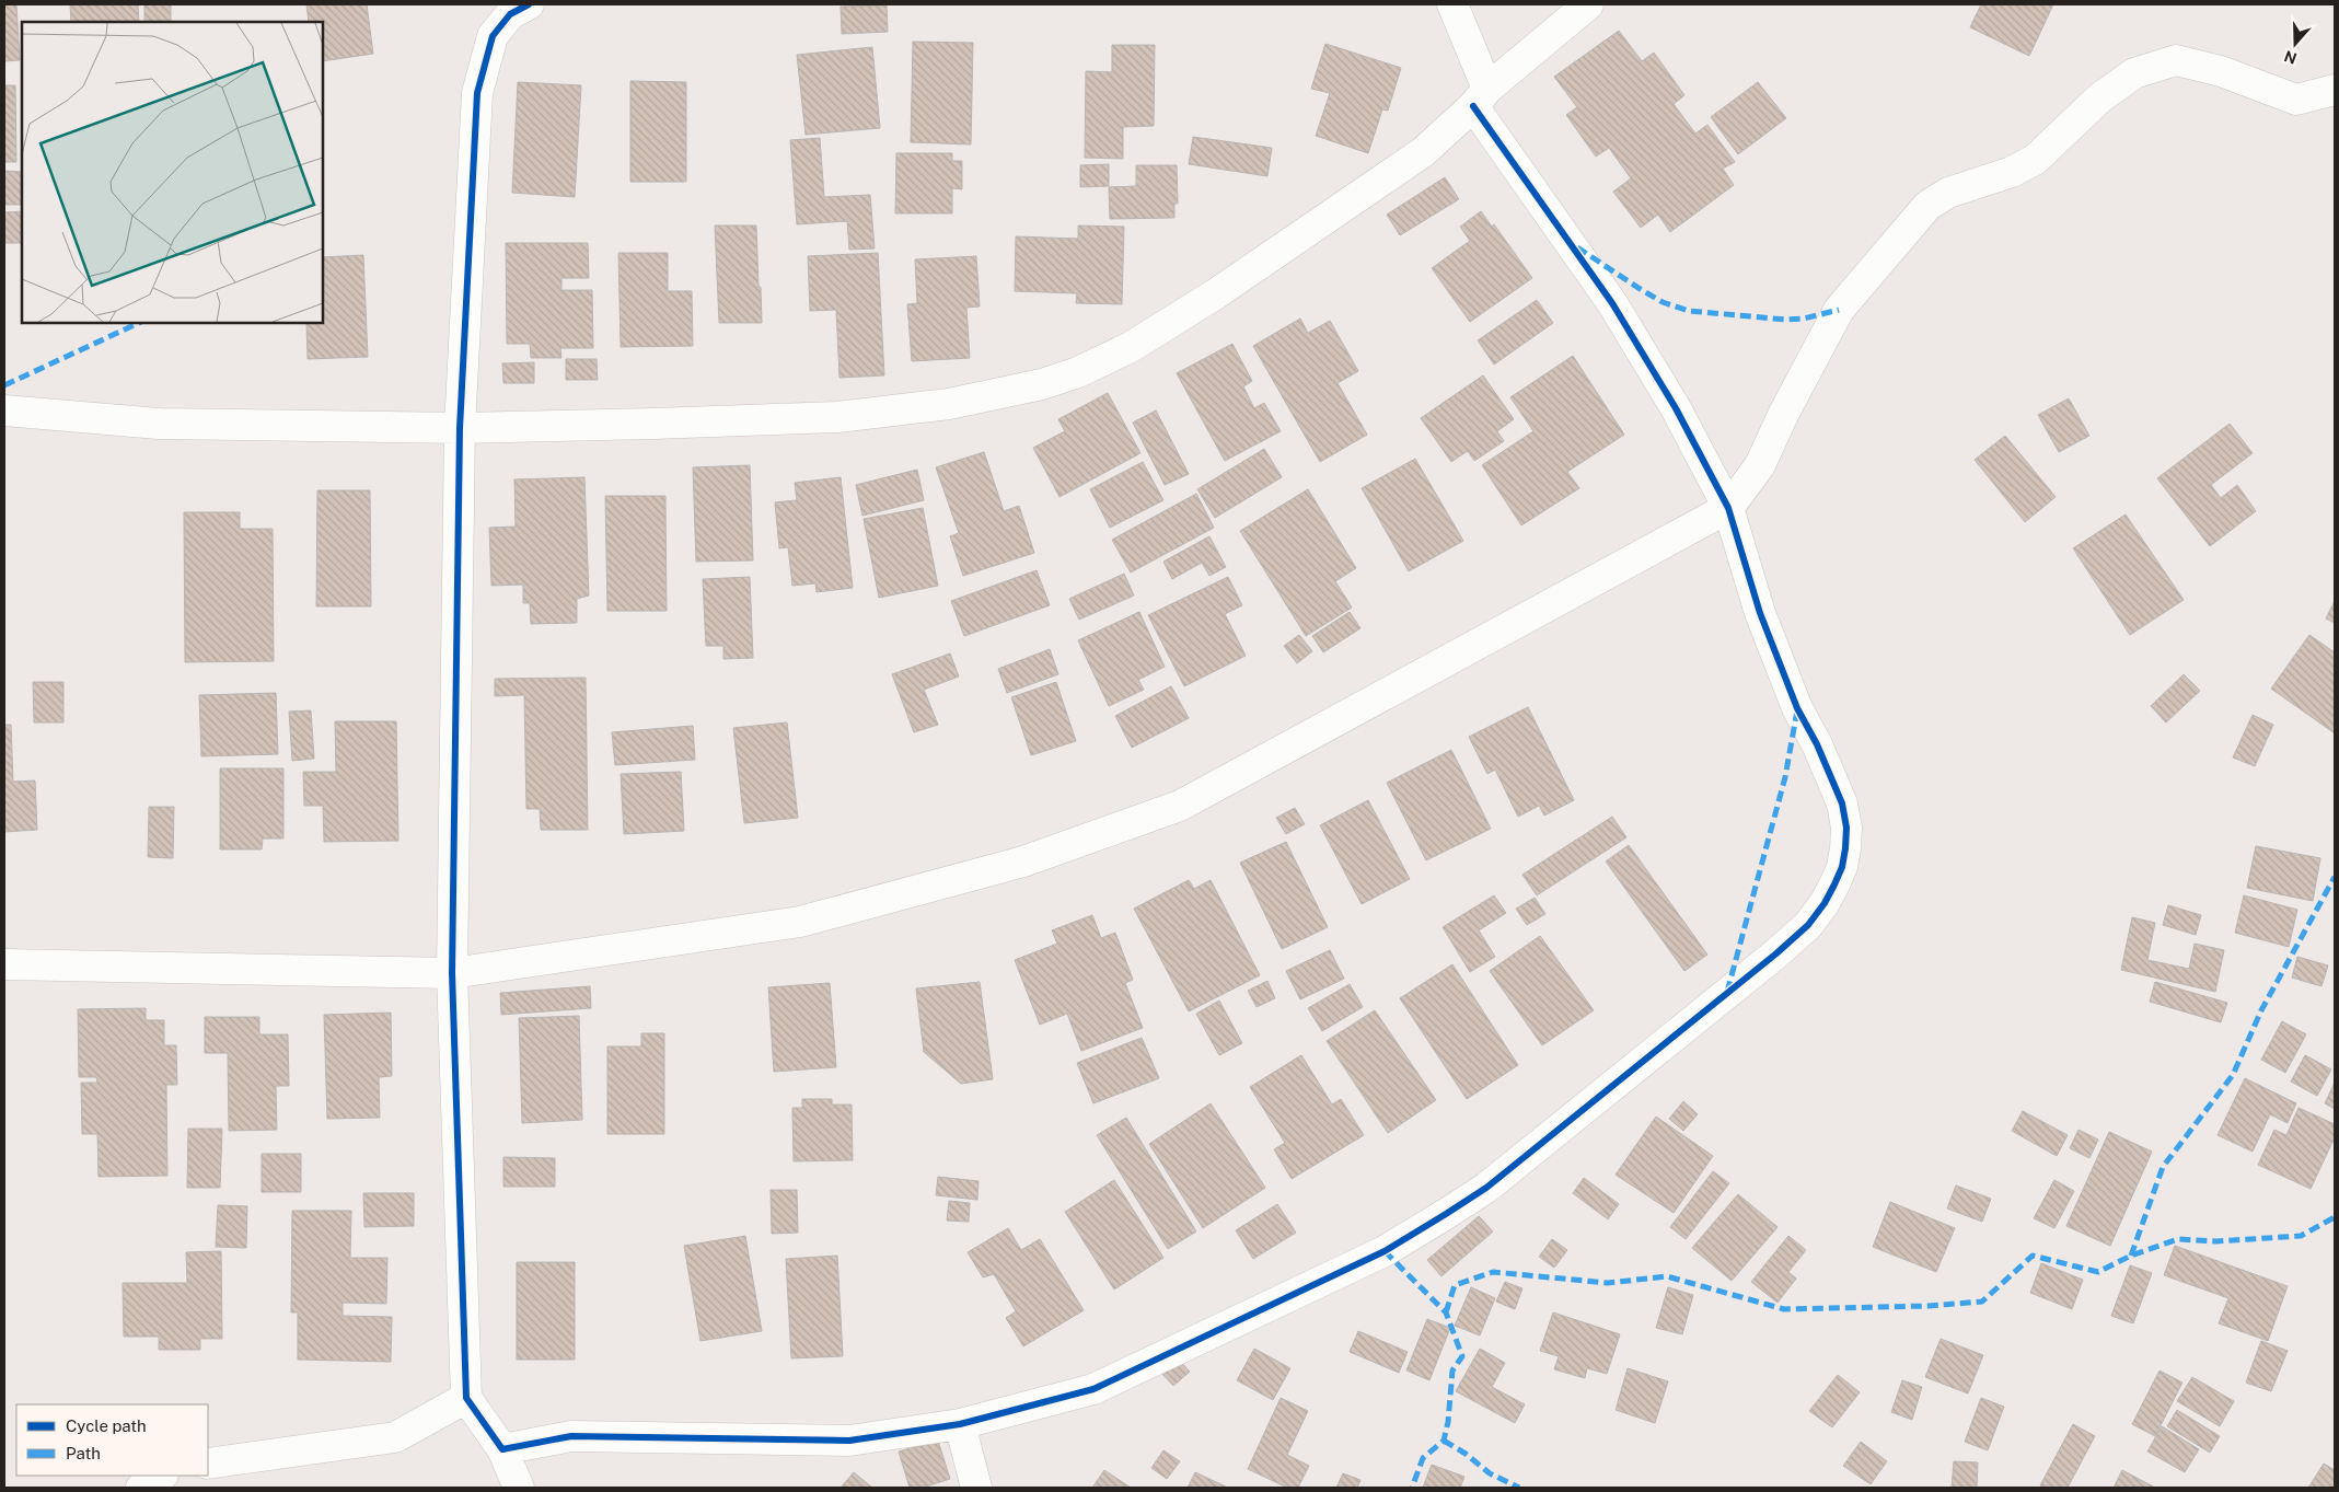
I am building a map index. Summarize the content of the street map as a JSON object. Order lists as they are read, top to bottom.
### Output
{
  "legend": ["Cycle path", "Path"],
  "north": "bottom"
}
